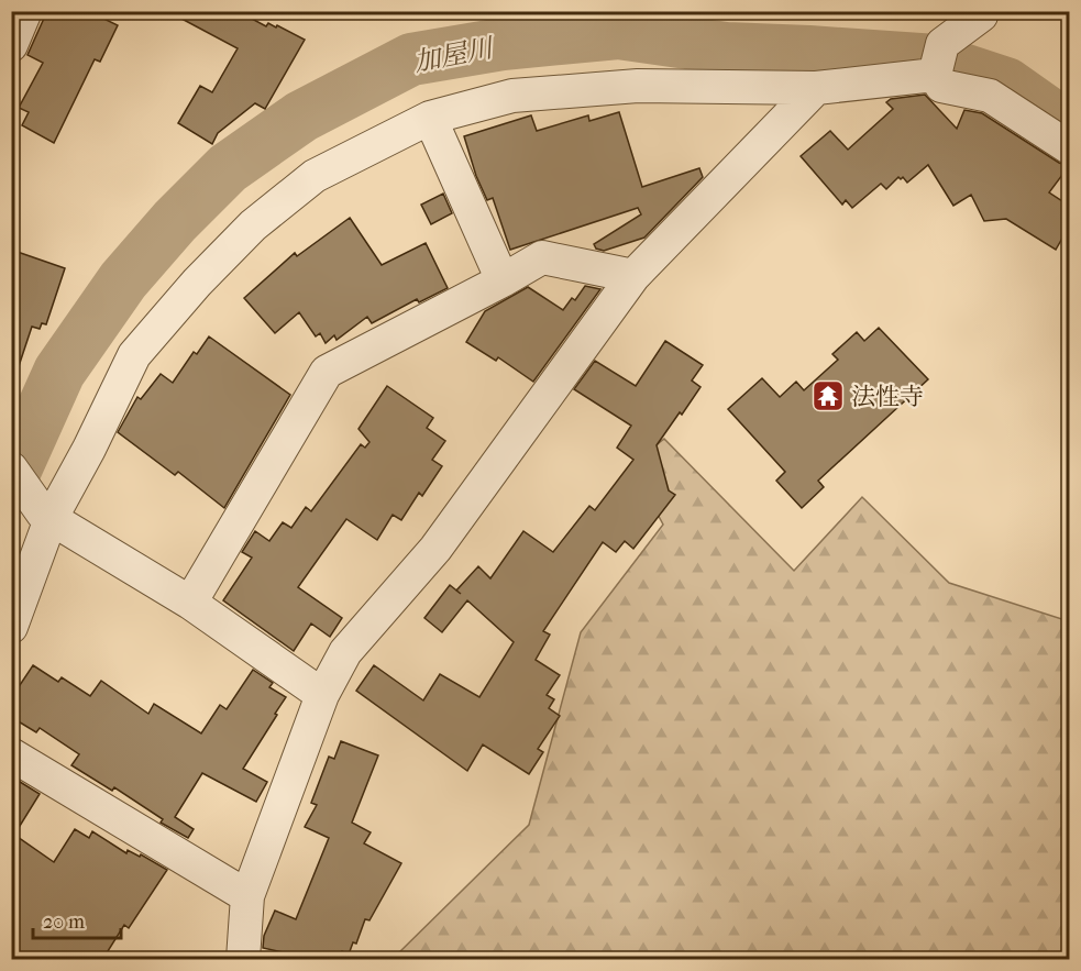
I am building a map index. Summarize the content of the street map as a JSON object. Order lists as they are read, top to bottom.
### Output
{
  "water": ["加屋川"],
  "places": {
    "temple": ["法性寺"]
  },
  "scale_bar": "20 m"
}
